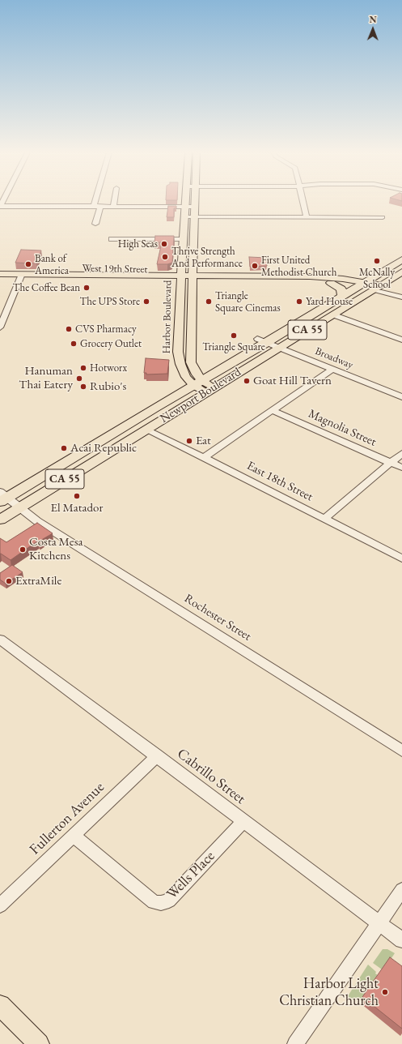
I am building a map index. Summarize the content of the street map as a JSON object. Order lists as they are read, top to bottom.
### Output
{
  "streets": {
    "highway": ["CA 55", "Newport Boulevard"],
    "main road": ["West 19th Street", "Harbor Boulevard"],
    "street": [
      "Broadway",
      "Magnolia Street",
      "East 18th Street",
      "Rochester Street",
      "Cabrillo Street",
      "Fullerton Avenue",
      "Wells Place"
    ]
  },
  "crossings": [
    ["West 19th Street", "Harbor Boulevard"],
    ["West 19th Street", "Newport Boulevard"],
    ["Harbor Boulevard", "Newport Boulevard"],
    ["Broadway", "Newport Boulevard"],
    ["Newport Boulevard", "East 18th Street"],
    ["Newport Boulevard", "Rochester Street"],
    ["Cabrillo Street", "Fullerton Avenue"],
    ["Cabrillo Street", "Wells Place"],
    ["Fullerton Avenue", "Wells Place"]
  ],
  "places": [
    "High Seas",
    "Thrive Strength And Performance",
    "McNally School",
    "Bank of America",
    "First United Methodist Church",
    "The Coffee Bean",
    "The UPS Store",
    "Triangle Square Cinemas",
    "Yard House",
    "CVS Pharmacy",
    "Triangle Square",
    "Grocery Outlet",
    "Hotworx",
    "Hanuman Thai Eatery",
    "Goat Hill Tavern",
    "Rubio's",
    "Eat",
    "Acai Republic",
    "El Matador",
    "Costa Mesa Kitchens",
    "ExtraMile",
    "Harbor Light Christian Church"
  ],
  "north": "top"
}
